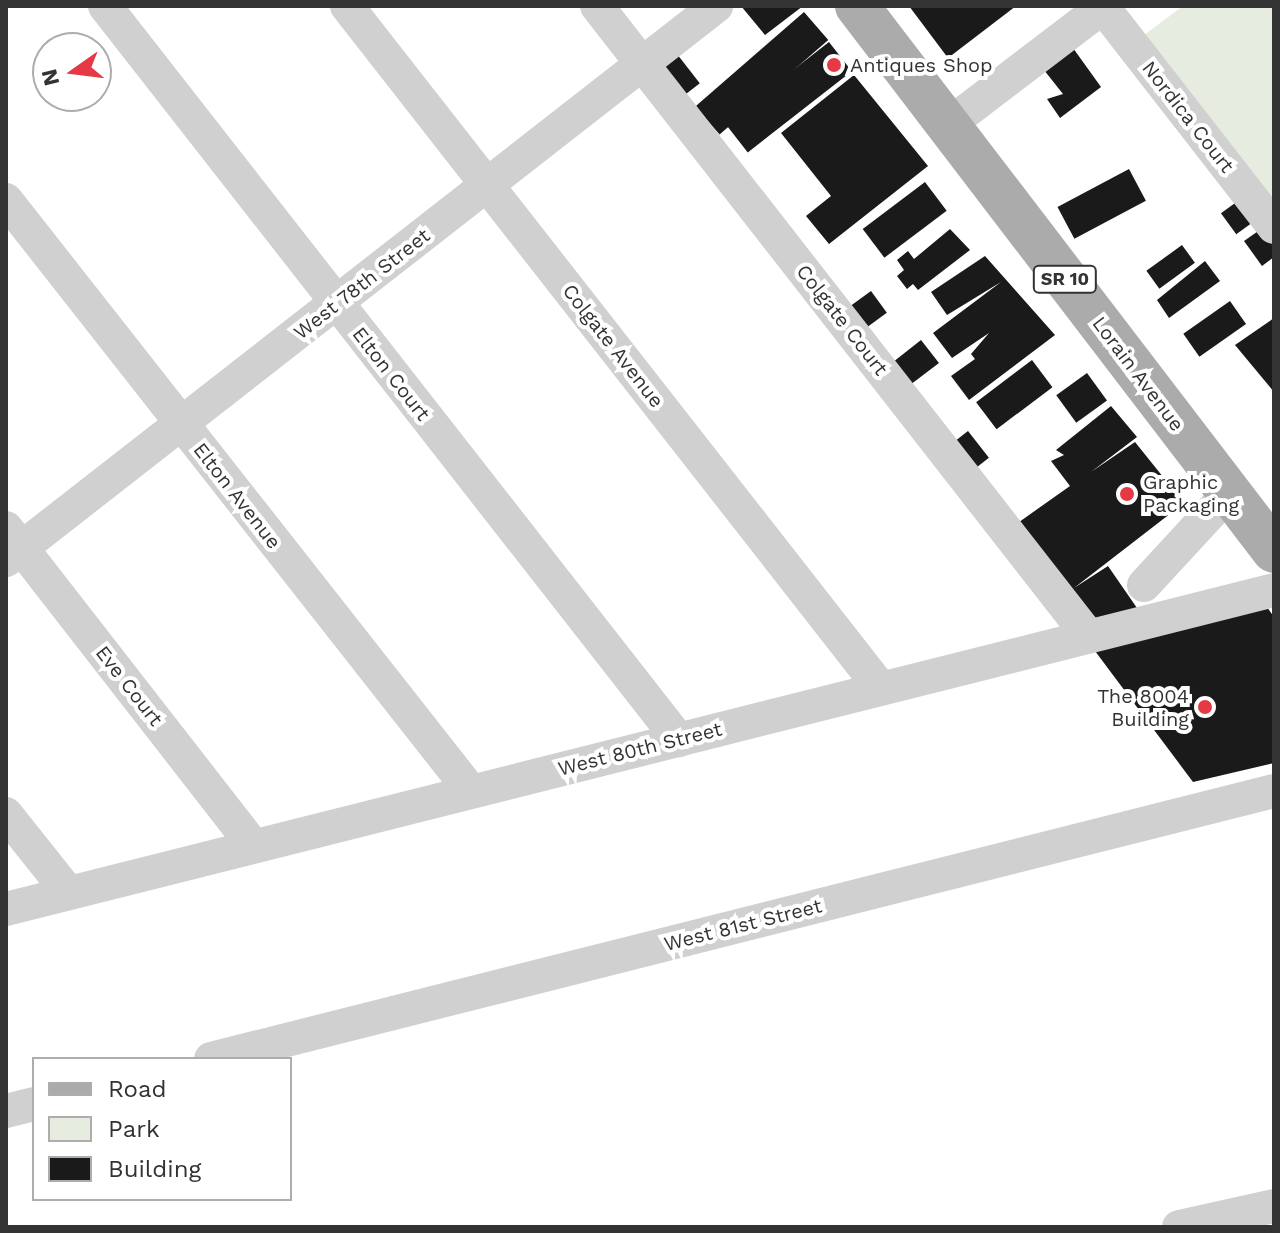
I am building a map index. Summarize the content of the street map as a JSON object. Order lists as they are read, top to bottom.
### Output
{
  "streets": {
    "main road": ["SR 10", "Lorain Avenue"],
    "street": [
      "Nordica Court",
      "West 78th Street",
      "Colgate Court",
      "Colgate Avenue",
      "Elton Court",
      "Elton Avenue",
      "Eve Court",
      "West 80th Street",
      "West 81st Street"
    ]
  },
  "crossings": [
    ["West 78th Street", "Colgate Court"],
    ["West 78th Street", "Colgate Avenue"],
    ["West 78th Street", "Elton Court"],
    ["West 78th Street", "Elton Avenue"],
    ["West 78th Street", "Eve Court"],
    ["Colgate Court", "West 80th Street"],
    ["Colgate Avenue", "West 80th Street"],
    ["Elton Court", "West 80th Street"],
    ["Elton Avenue", "West 80th Street"],
    ["Eve Court", "West 80th Street"]
  ],
  "places": ["Antiques Shop", "Graphic Packaging", "The 8004 Building"],
  "legend": ["Road", "Park", "Building"],
  "north": "left"
}
